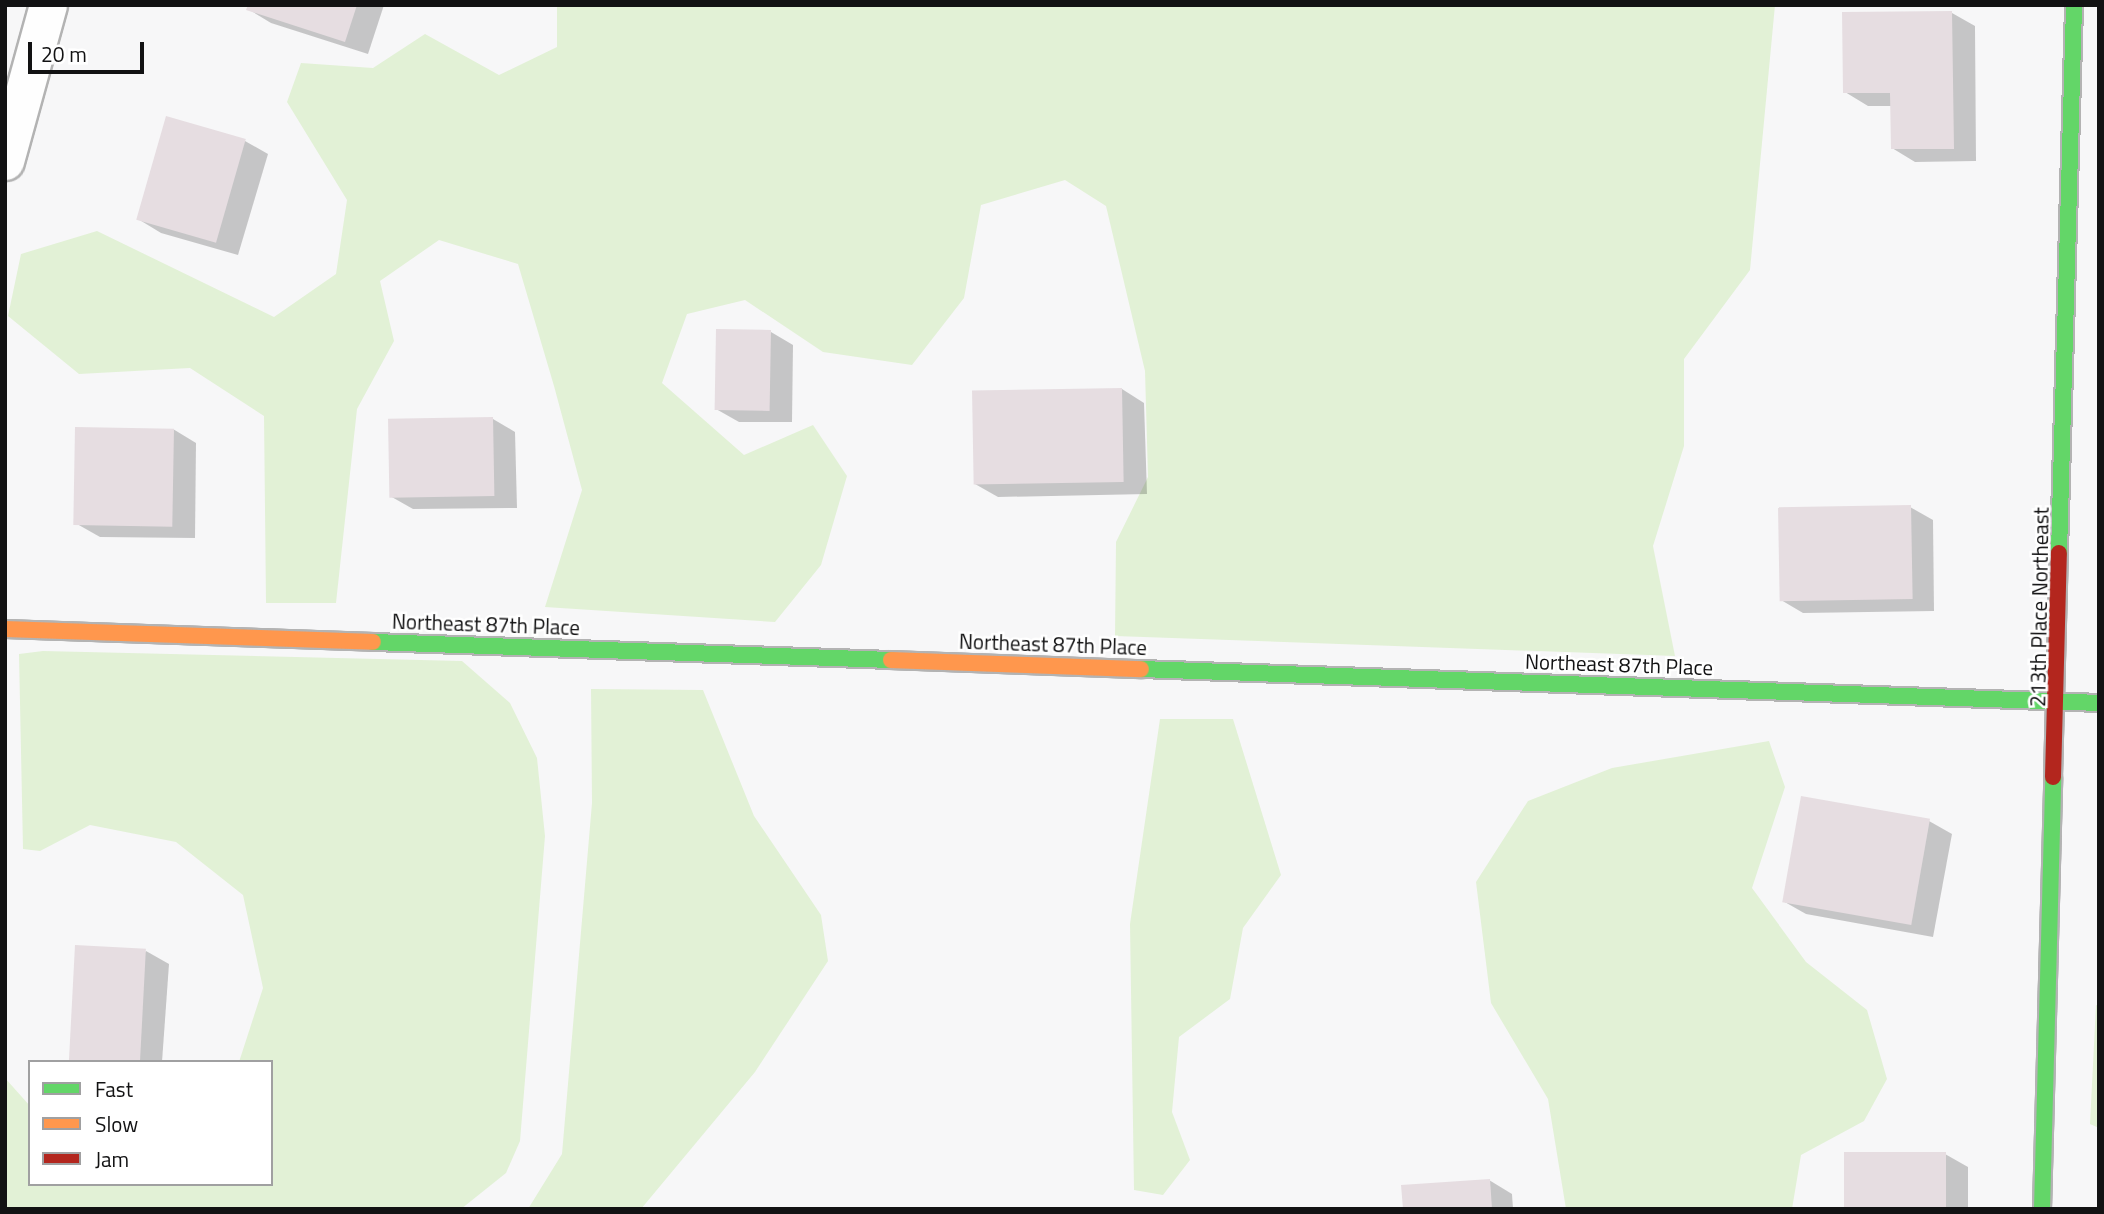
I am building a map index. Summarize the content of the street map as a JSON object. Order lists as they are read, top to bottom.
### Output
{
  "streets": {
    "street": ["213th Place Northeast", "Northeast 87th Place"]
  },
  "crossings": [
    ["213th Place Northeast", "Northeast 87th Place"]
  ],
  "legend": ["Fast", "Slow", "Jam"],
  "scale_bar": "20 m"
}
